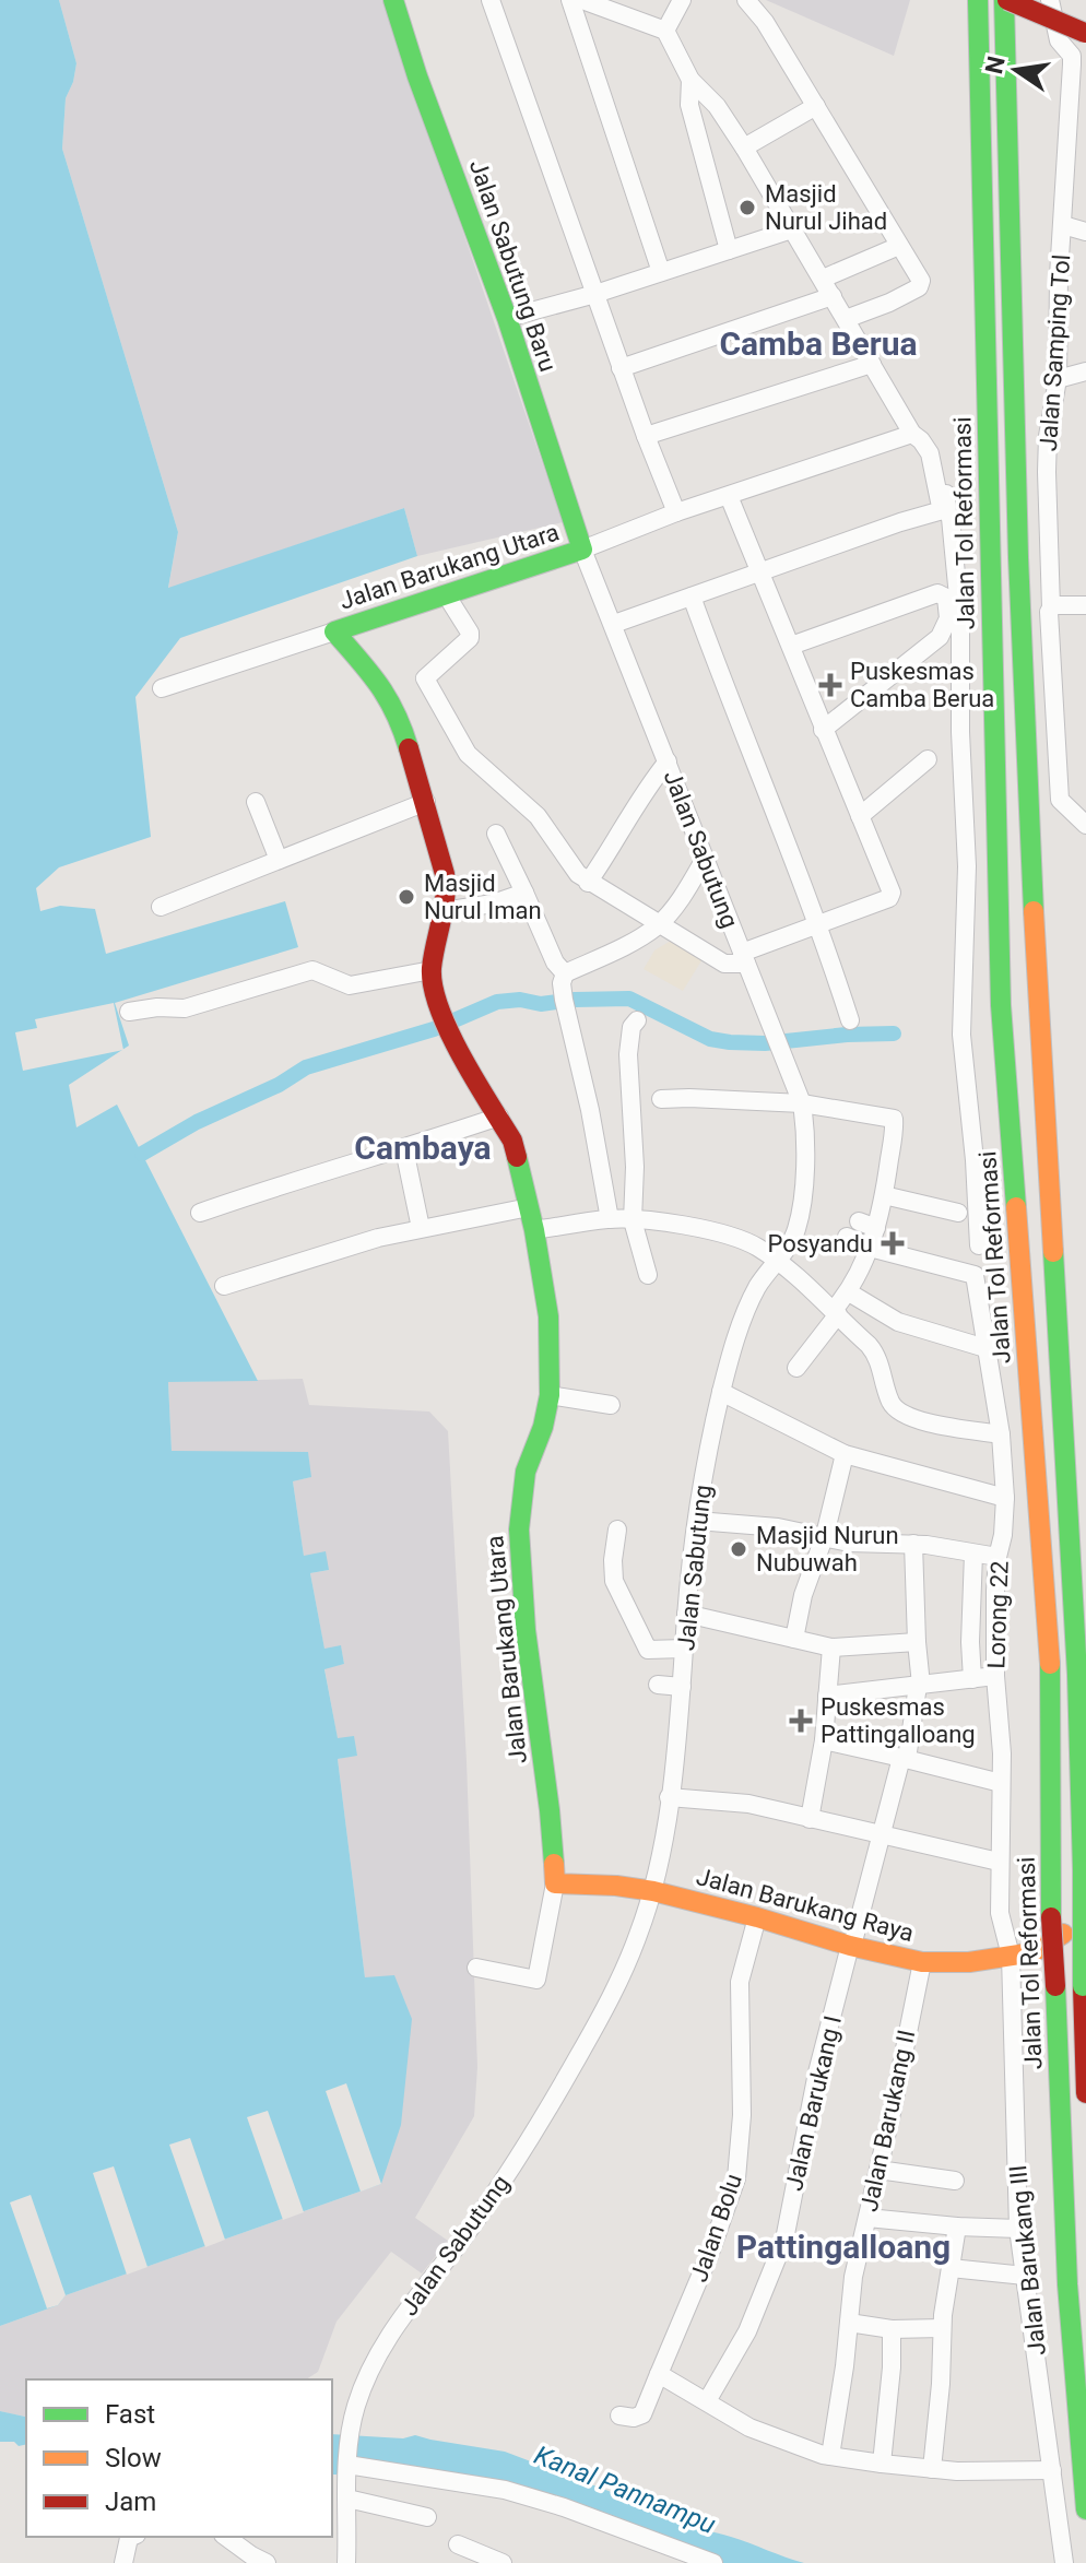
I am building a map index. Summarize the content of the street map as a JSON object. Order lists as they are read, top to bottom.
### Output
{
  "streets": {
    "main road": [
      "Jalan Sabutung Baru",
      "Jalan Tol Reformasi",
      "Jalan Barukang Utara",
      "Jalan Barukang Raya"
    ],
    "street": [
      "Jalan Samping Tol",
      "Jalan Sabutung",
      "Lorong 22",
      "Jalan Barukang I",
      "Jalan Barukang II",
      "Jalan Bolu",
      "Jalan Barukang III"
    ]
  },
  "crossings": [
    ["Jalan Sabutung Baru", "Jalan Barukang Utara"],
    ["Jalan Sabutung Baru", "Jalan Sabutung"],
    ["Jalan Barukang Utara", "Jalan Sabutung"],
    ["Jalan Barukang Utara", "Jalan Barukang Raya"],
    ["Jalan Sabutung", "Jalan Barukang Raya"],
    ["Lorong 22", "Jalan Barukang Raya"],
    ["Lorong 22", "Jalan Barukang III"],
    ["Jalan Barukang Raya", "Jalan Barukang I"],
    ["Jalan Barukang Raya", "Jalan Barukang II"],
    ["Jalan Barukang Raya", "Jalan Bolu"],
    ["Jalan Barukang Raya", "Jalan Barukang III"]
  ],
  "districts": ["Camba Berua", "Cambaya", "Pattingalloang"],
  "water": ["Kanal Pannampu"],
  "places": {
    "other": ["Masjid Nurul Jihad", "Masjid Nurul Iman", "Masjid Nurun Nubuwah"],
    "health": ["Puskesmas Camba Berua", "Posyandu", "Puskesmas Pattingalloang"]
  },
  "legend": ["Fast", "Slow", "Jam"],
  "north": "left"
}
